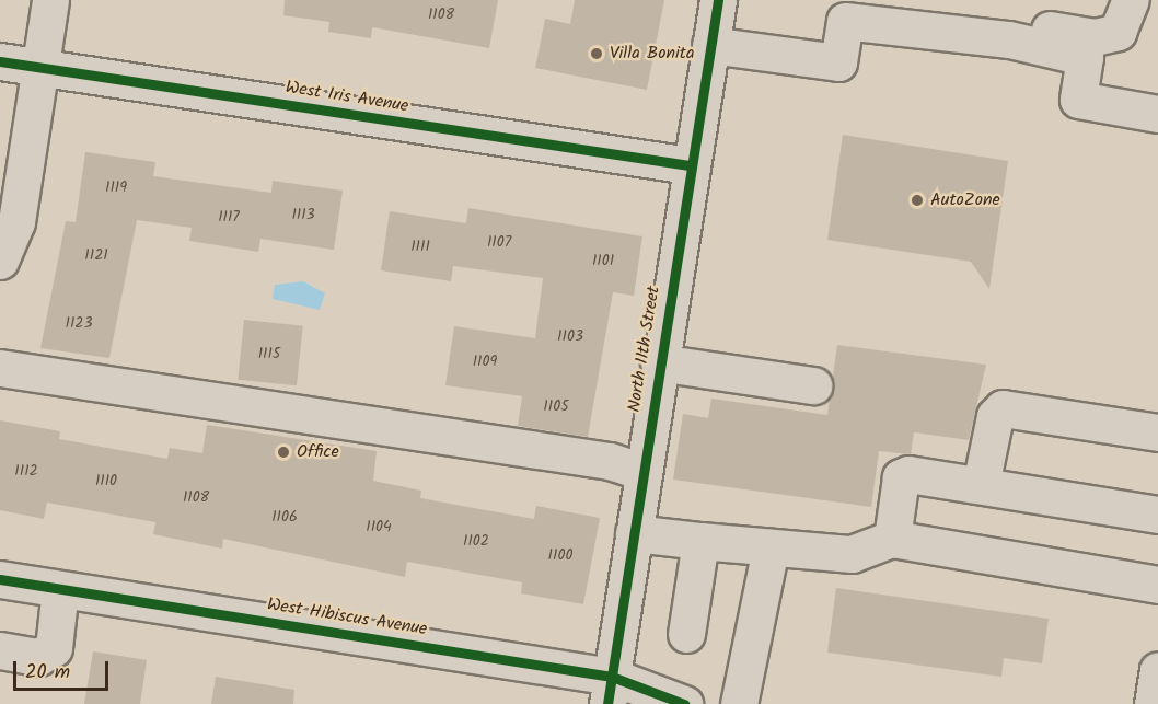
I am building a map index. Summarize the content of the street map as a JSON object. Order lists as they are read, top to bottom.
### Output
{
  "streets": {
    "street": ["West Iris Avenue", "North 11th Street", "West Hibiscus Avenue"]
  },
  "crossings": [
    ["West Iris Avenue", "North 11th Street"],
    ["North 11th Street", "West Hibiscus Avenue"]
  ],
  "places": ["Villa Bonita", "AutoZone", "Office"],
  "house_numbers": [
    "1108",
    "1119",
    "1113",
    "1117",
    "1107",
    "1111",
    "1121",
    "1101",
    "1123",
    "1103",
    "1115",
    "1109",
    "1105",
    "1112",
    "1110",
    "1108",
    "1106",
    "1104",
    "1102",
    "1100"
  ],
  "scale_bar": "20 m"
}
